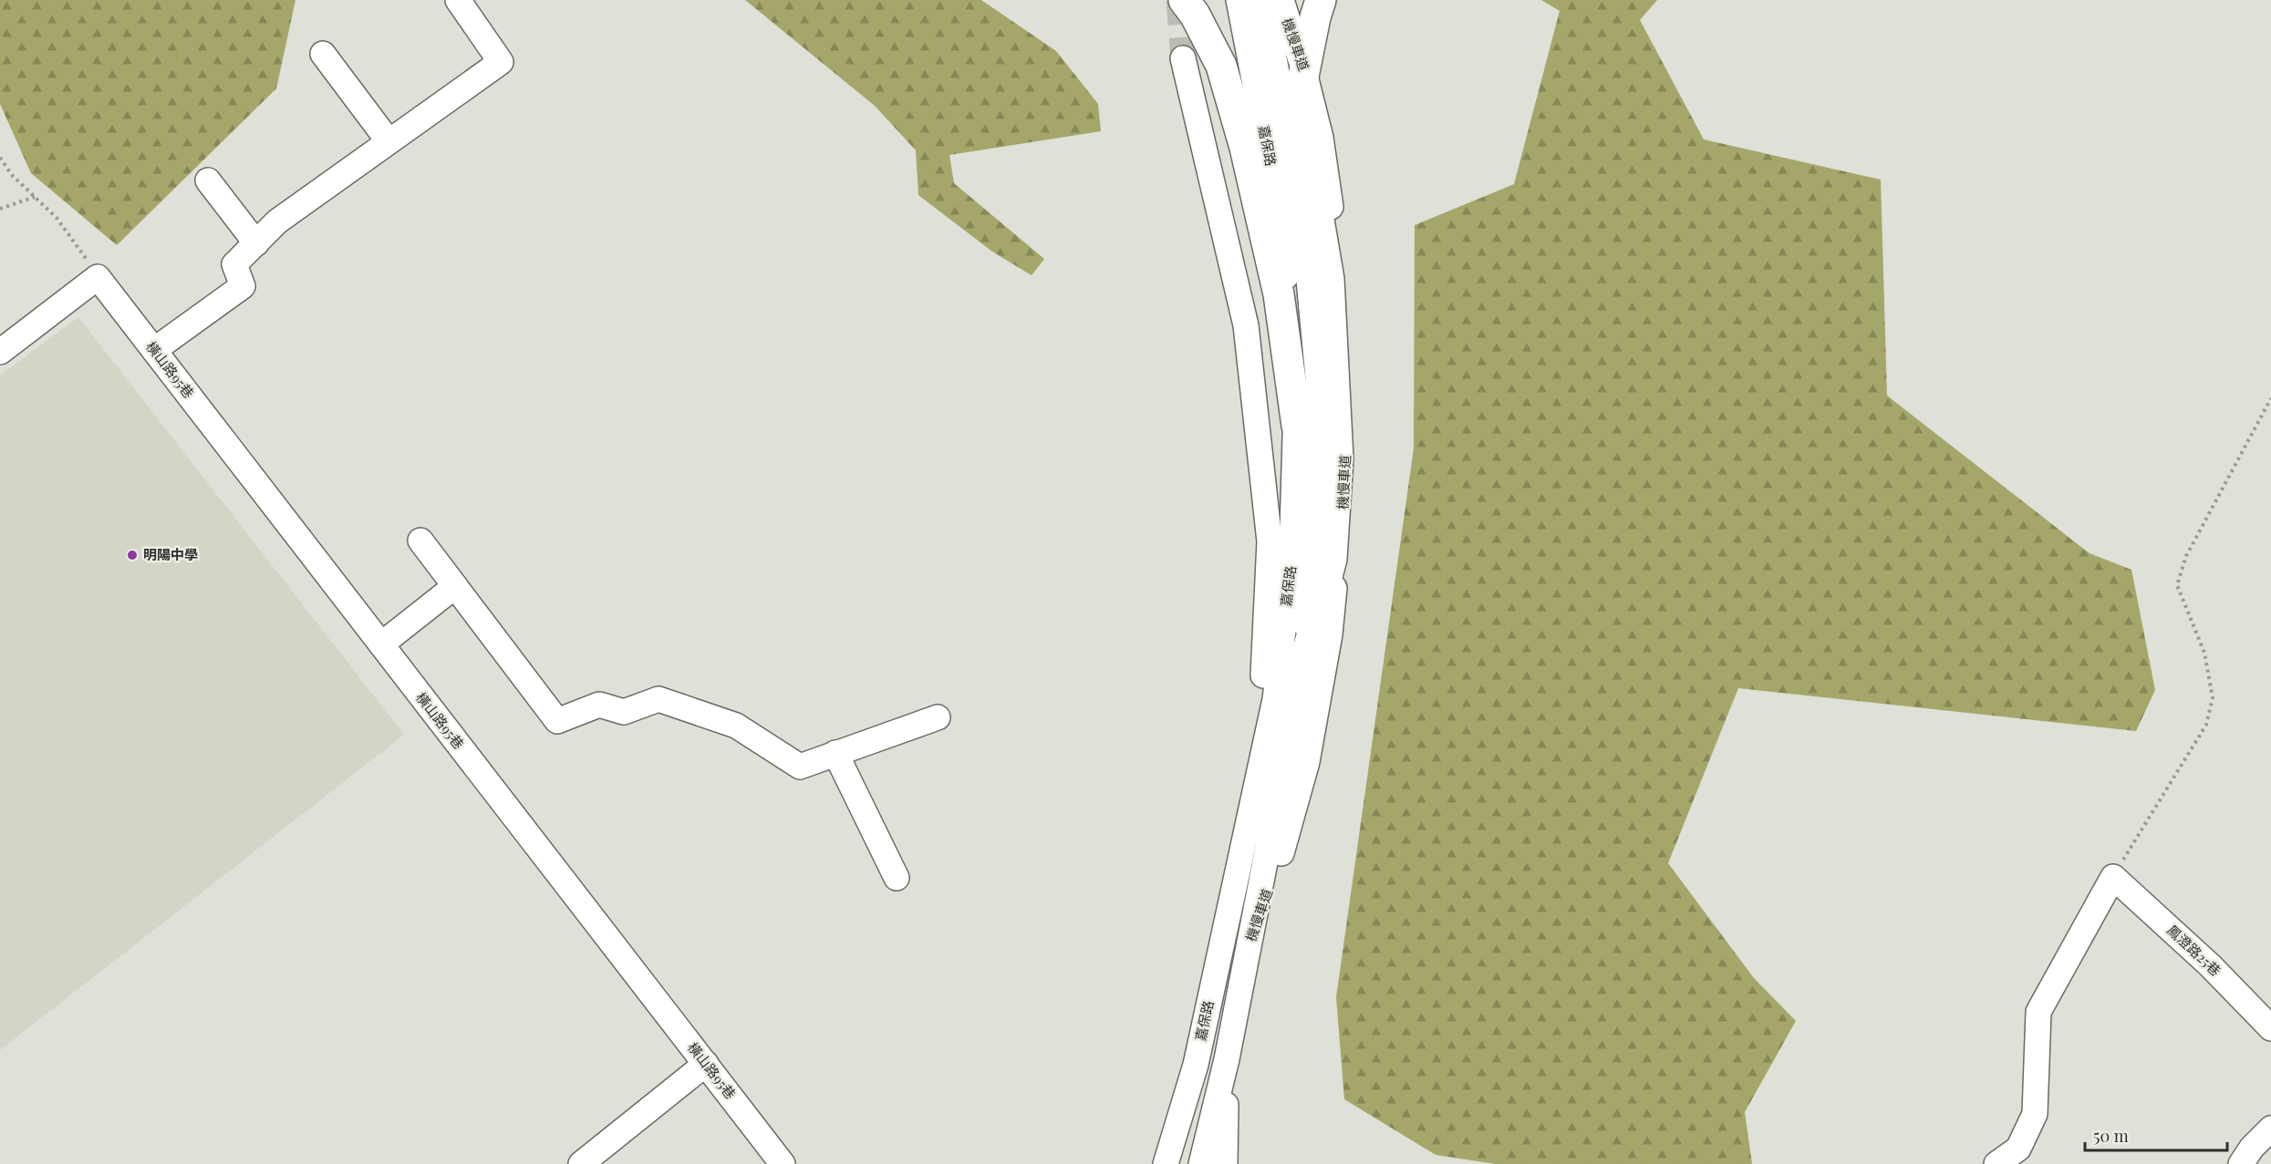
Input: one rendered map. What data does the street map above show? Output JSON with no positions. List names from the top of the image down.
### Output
{
  "streets": {
    "street": [
      "機慢車道",
      "嘉保路",
      "橫山路95巷",
      "鳳澄路25巷"
    ]
  },
  "crossings": [
    ["機慢車道", "嘉保路"]
  ],
  "places": ["明陽中學"],
  "scale_bar": "50 m"
}
